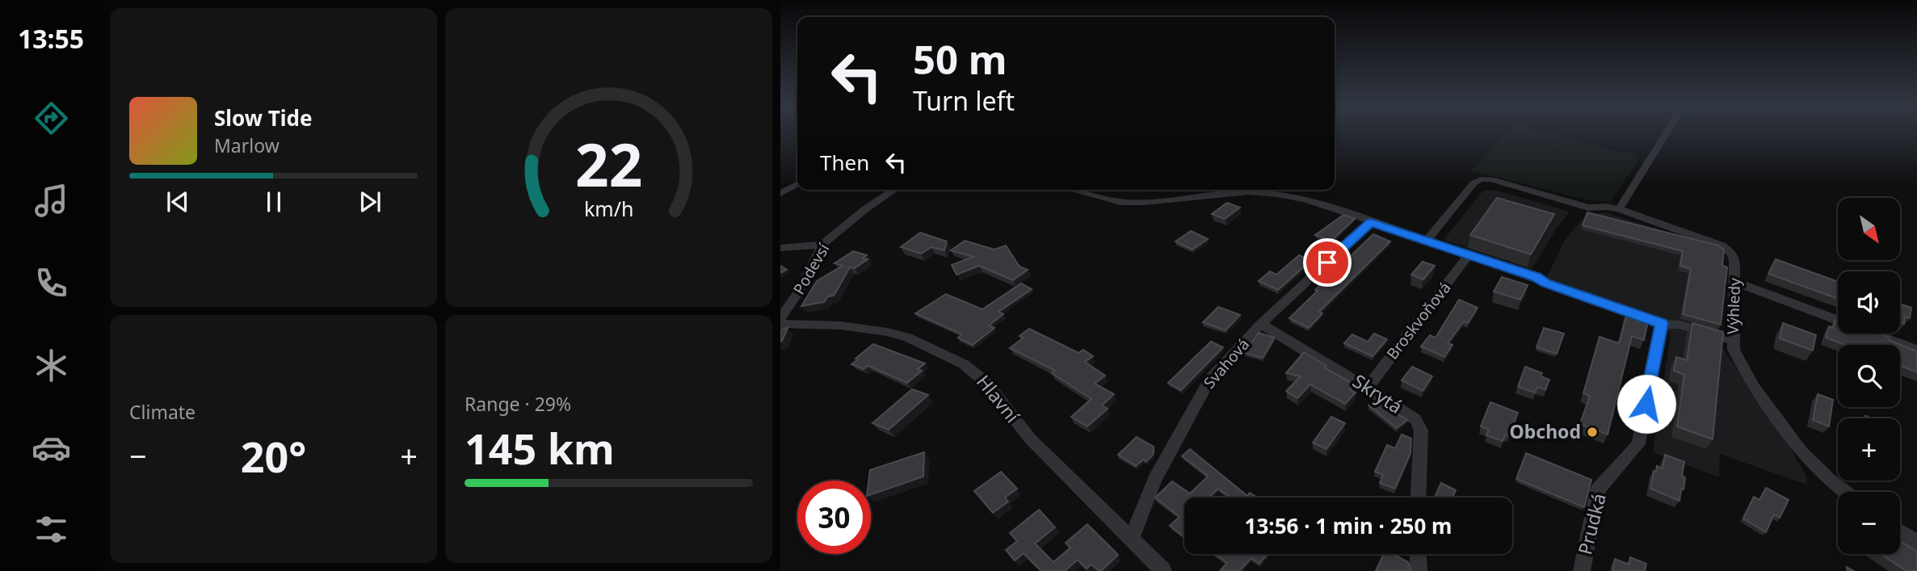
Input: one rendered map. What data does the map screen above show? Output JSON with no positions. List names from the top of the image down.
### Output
{
  "streets": {
    "street": [
      "Podevsí",
      "Výhledy",
      "Broskvoňová",
      "Svahová",
      "Skrytá",
      "Hlavní",
      "Prudká"
    ]
  },
  "crossings": [
    ["Broskvoňová", "Skrytá"],
    ["Svahová", "Skrytá"],
    ["Svahová", "Hlavní"]
  ],
  "places": ["Obchod"],
  "north": "bottom right",
  "page": {
    "tabs": "13:55",
    "turn": ["50 m", "Turn left"],
    "song": ["Slow Tide", "Marlow"],
    "then": "Then",
    "map_buttons": ["+", "−"],
    "tile": [
      "Climate",
      ["Range · 29%", "145 km"]
    ],
    "heat": ["−", "20°", "+"],
    "limit": "30",
    "trip": "13:56 · 1 min · 250 m",
    "gauge": ["22", "km/h"]
  }
}
